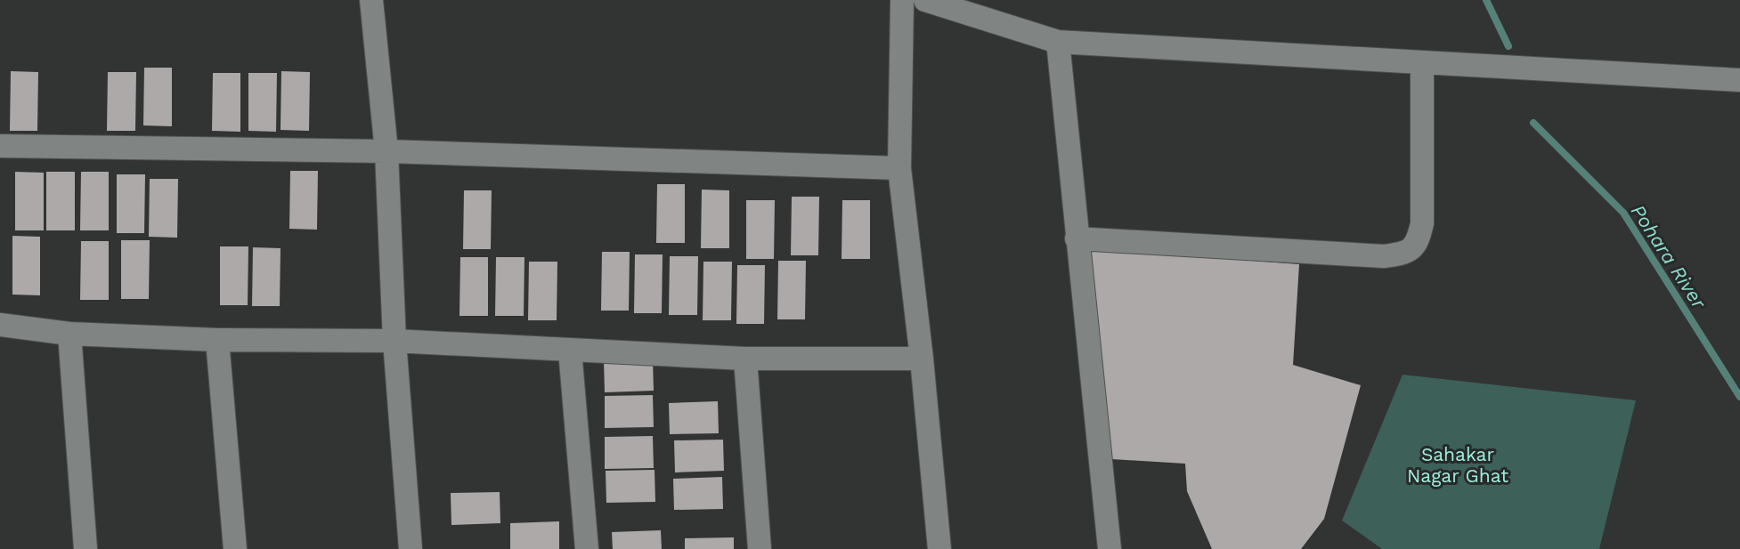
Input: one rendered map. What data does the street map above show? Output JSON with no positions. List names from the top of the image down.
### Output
{
  "water": ["Pohara River"],
  "parks": ["Sahakar Nagar Ghat"]
}
